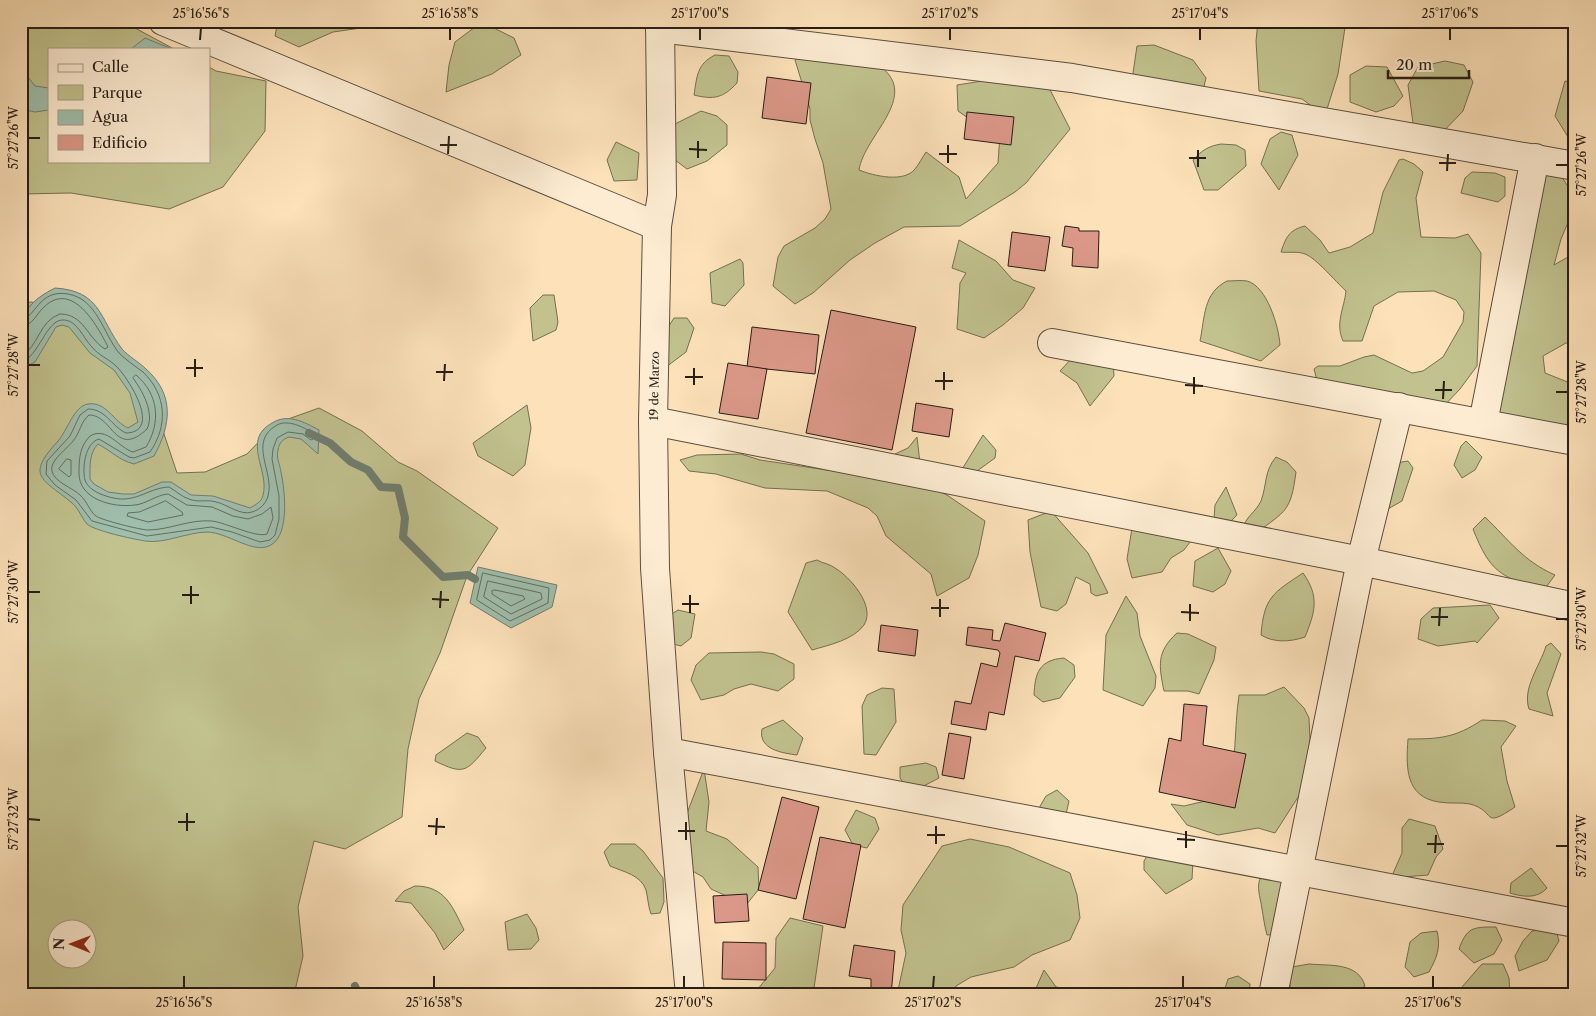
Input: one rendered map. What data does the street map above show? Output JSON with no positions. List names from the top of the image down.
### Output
{
  "streets": {
    "street": ["19 de Marzo"]
  },
  "legend": [
    "Calle",
    "Parque",
    "Agua",
    "Edificio"
  ],
  "scale_bar": "20 m",
  "north": "left",
  "coordinates": [
    "25°16'56\"S",
    "25°16'58\"S",
    "25°17'00\"S",
    "25°17'02\"S",
    "25°17'04\"S",
    "25°17'06\"S",
    "57°27'26\"W",
    "57°27'28\"W",
    "57°27'30\"W",
    "57°27'32\"W"
  ]
}
